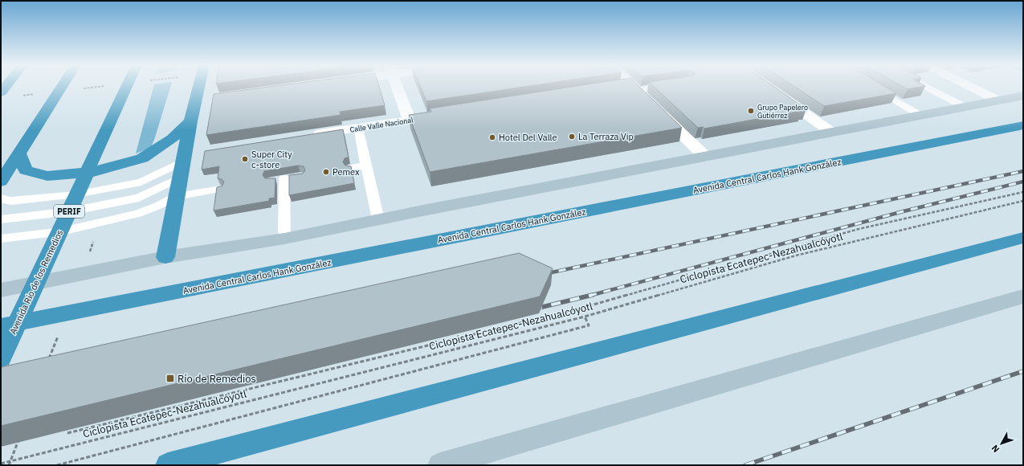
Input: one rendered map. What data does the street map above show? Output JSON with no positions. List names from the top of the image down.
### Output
{
  "streets": {
    "highway": ["Avenida Central Carlos Hank González", "PERIF", "Avenida Río de los Remedios"],
    "street": ["Calle Valle Nacional"],
    "path": ["Ciclopista Ecatepec-Nezahualcóyotl"]
  },
  "places": {
    "other": [
      "Grupo Papelero Gutiérrez",
      "La Terraza Vip",
      "Hotel Del Valle",
      "Super City c-store",
      "Pemex"
    ],
    "transit": ["Río de Remedios"]
  },
  "north": "bottom left"
}
